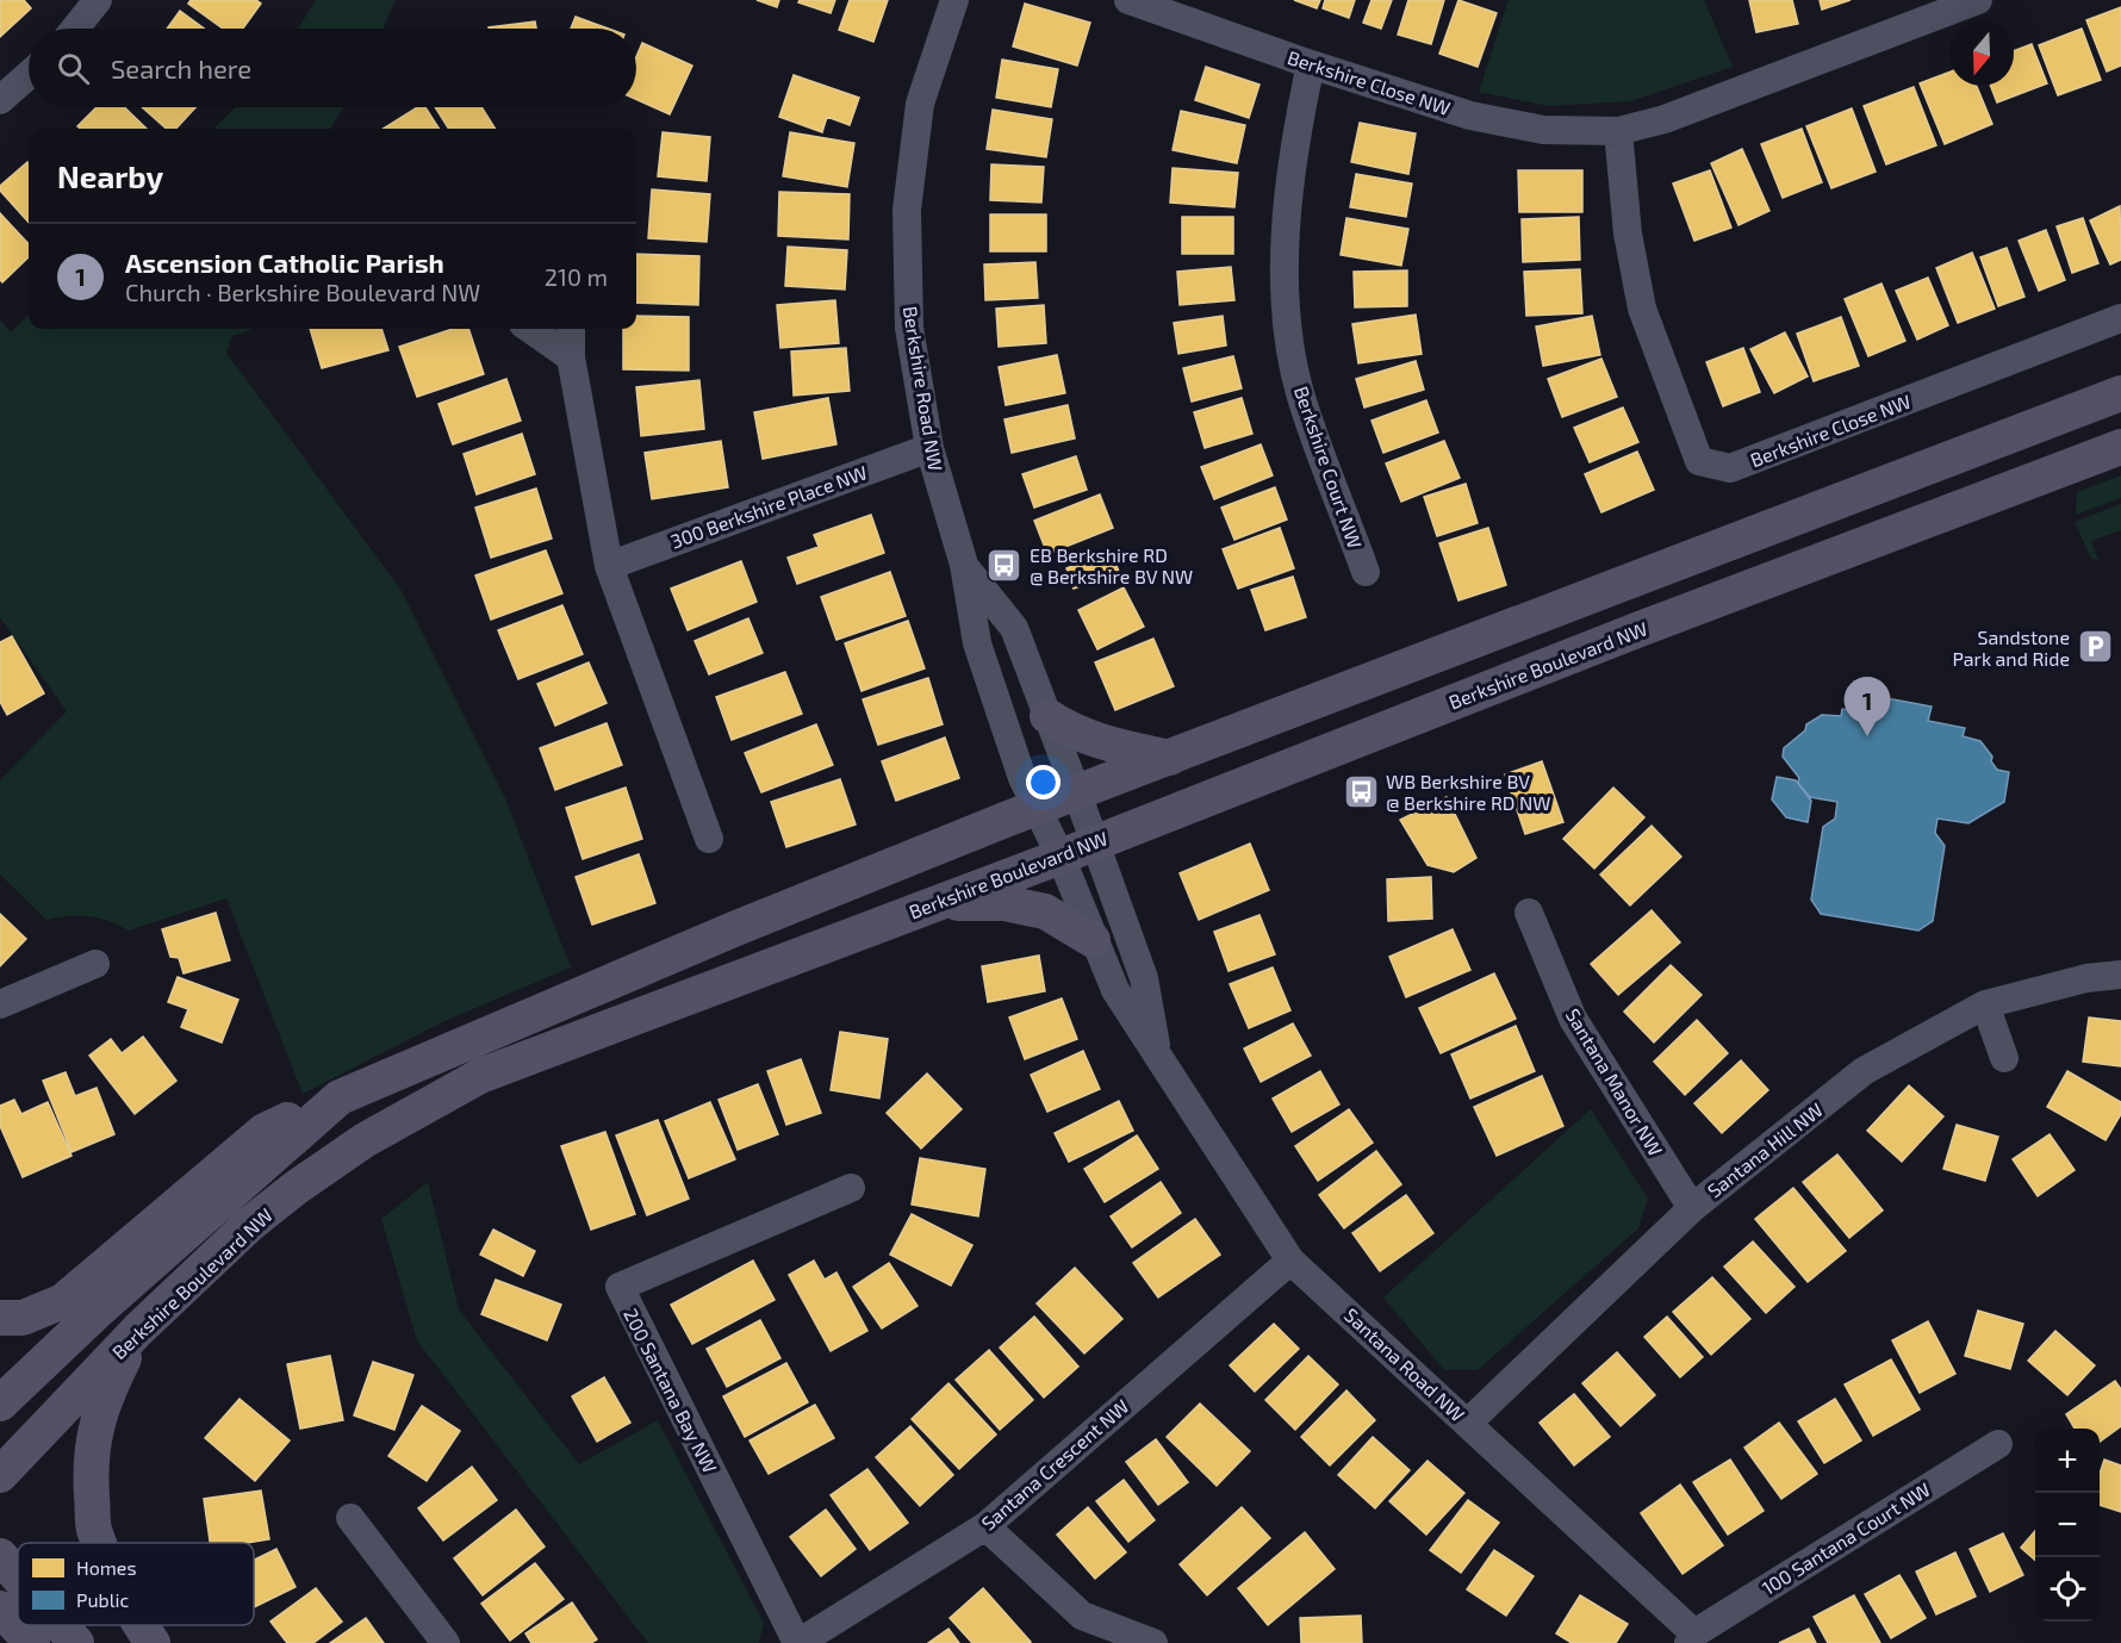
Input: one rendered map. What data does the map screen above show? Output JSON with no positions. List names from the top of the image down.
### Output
{
  "streets": {
    "main road": ["Berkshire Boulevard NW"],
    "street": [
      "Berkshire Close NW",
      "Berkshire Road NW",
      "Berkshire Court NW",
      "300 Berkshire Place NW",
      "Santana Manor NW",
      "Santana Hill NW",
      "Santana Road NW",
      "200 Santana Bay NW",
      "Santana Crescent NW",
      "100 Santana Court NW"
    ]
  },
  "crossings": [
    ["Berkshire Close NW", "Berkshire Court NW"],
    ["Berkshire Road NW", "300 Berkshire Place NW"],
    ["Berkshire Road NW", "Berkshire Boulevard NW"],
    ["Berkshire Road NW", "Santana Road NW"],
    ["Berkshire Boulevard NW", "Santana Road NW"],
    ["Santana Manor NW", "Santana Hill NW"],
    ["Santana Hill NW", "Santana Road NW"],
    ["Santana Road NW", "Santana Crescent NW"],
    ["Santana Road NW", "100 Santana Court NW"],
    ["200 Santana Bay NW", "Santana Crescent NW"]
  ],
  "places": {
    "bus stop": ["EB Berkshire RD @ Berkshire BV NW", "WB Berkshire BV @ Berkshire RD NW"],
    "parking": ["Sandstone Park and Ride"]
  },
  "legend": ["Homes", "Public"],
  "north": "bottom",
  "page": {
    "search": "Search here",
    "heading": "Nearby",
    "list": [
      {
        "mark": "1",
        "name": "Ascension Catholic Parish",
        "note": "Church · Berkshire Boulevard NW",
        "value": "210 m"
      }
    ],
    "pins": "1",
    "map_buttons": ["+", "−"]
  }
}
